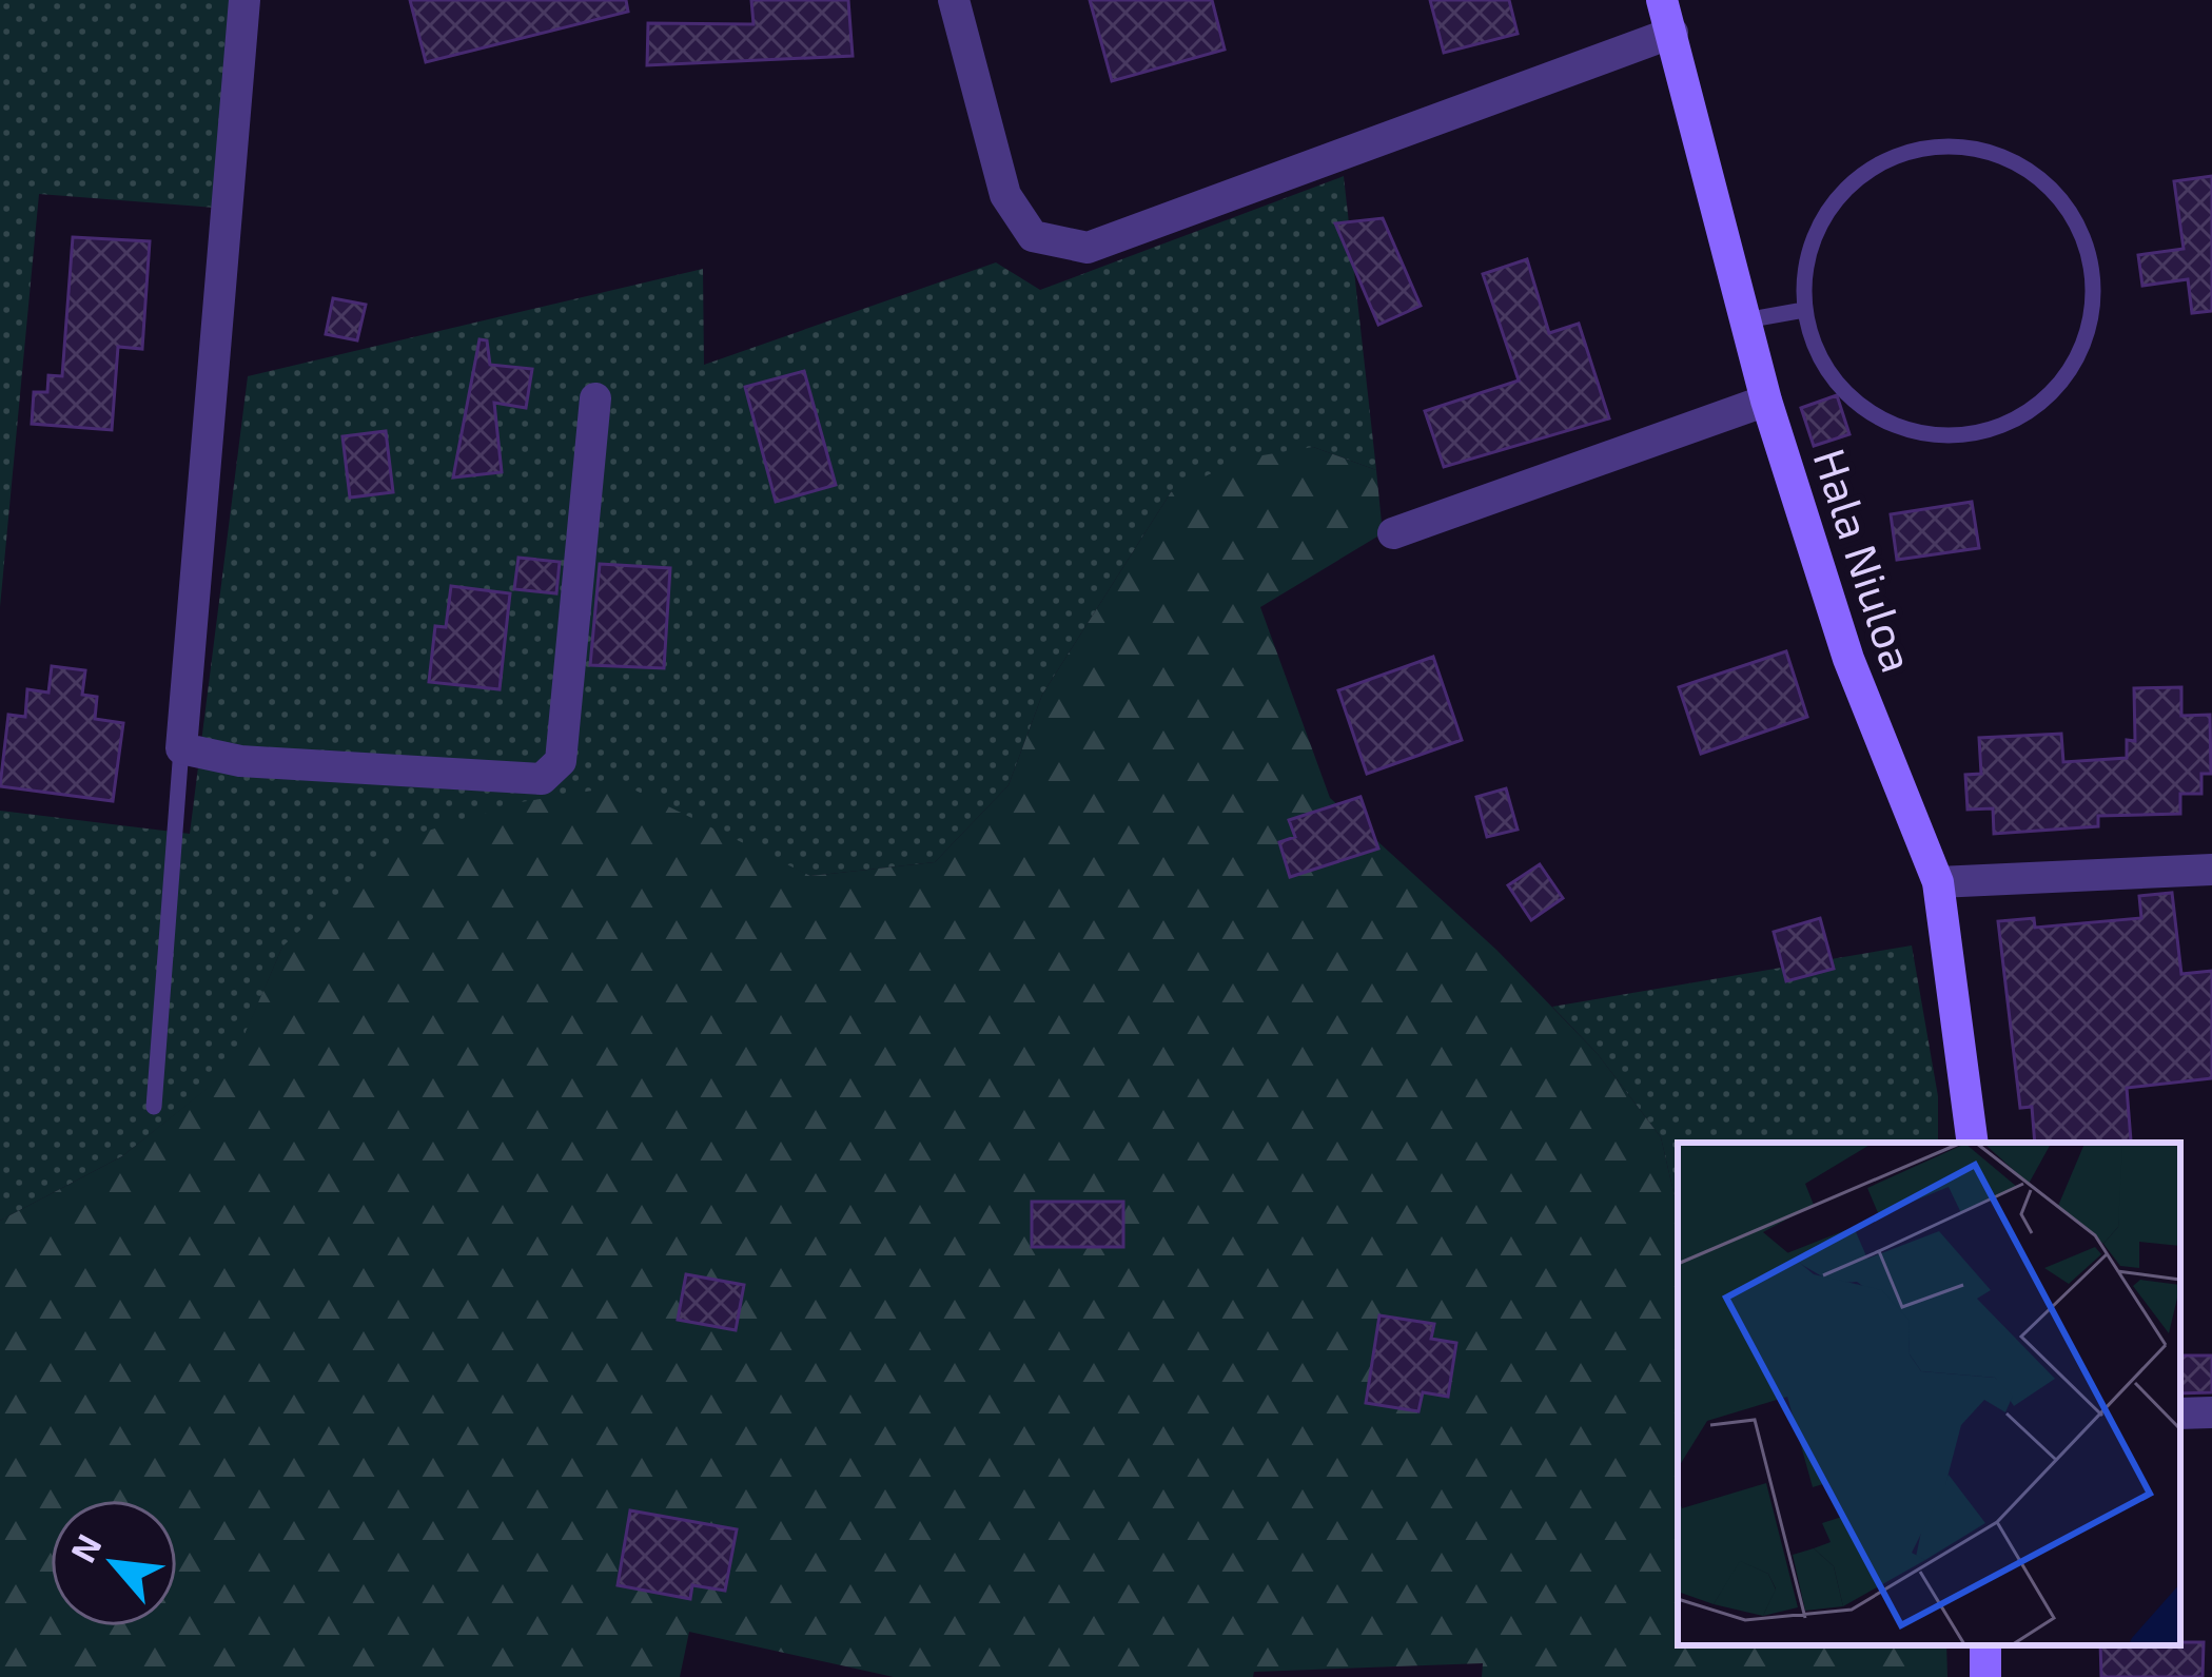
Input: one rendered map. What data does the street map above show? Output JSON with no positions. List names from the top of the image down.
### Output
{
  "streets": {
    "street": ["Hala Niuloa"]
  },
  "north": "top left"
}
